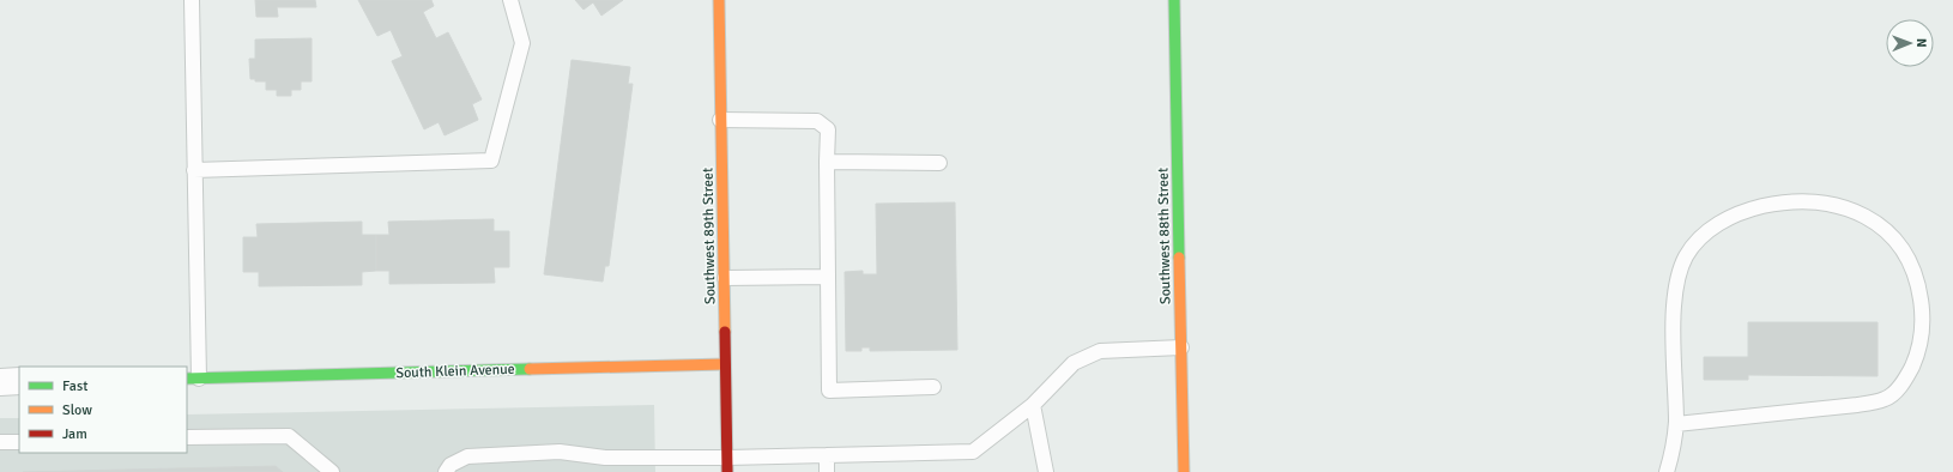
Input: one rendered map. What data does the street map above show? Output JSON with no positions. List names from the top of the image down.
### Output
{
  "streets": {
    "street": ["Southwest 89th Street", "Southwest 88th Street", "South Klein Avenue"]
  },
  "crossings": [
    ["Southwest 89th Street", "South Klein Avenue"]
  ],
  "legend": ["Fast", "Slow", "Jam"],
  "north": "right"
}
